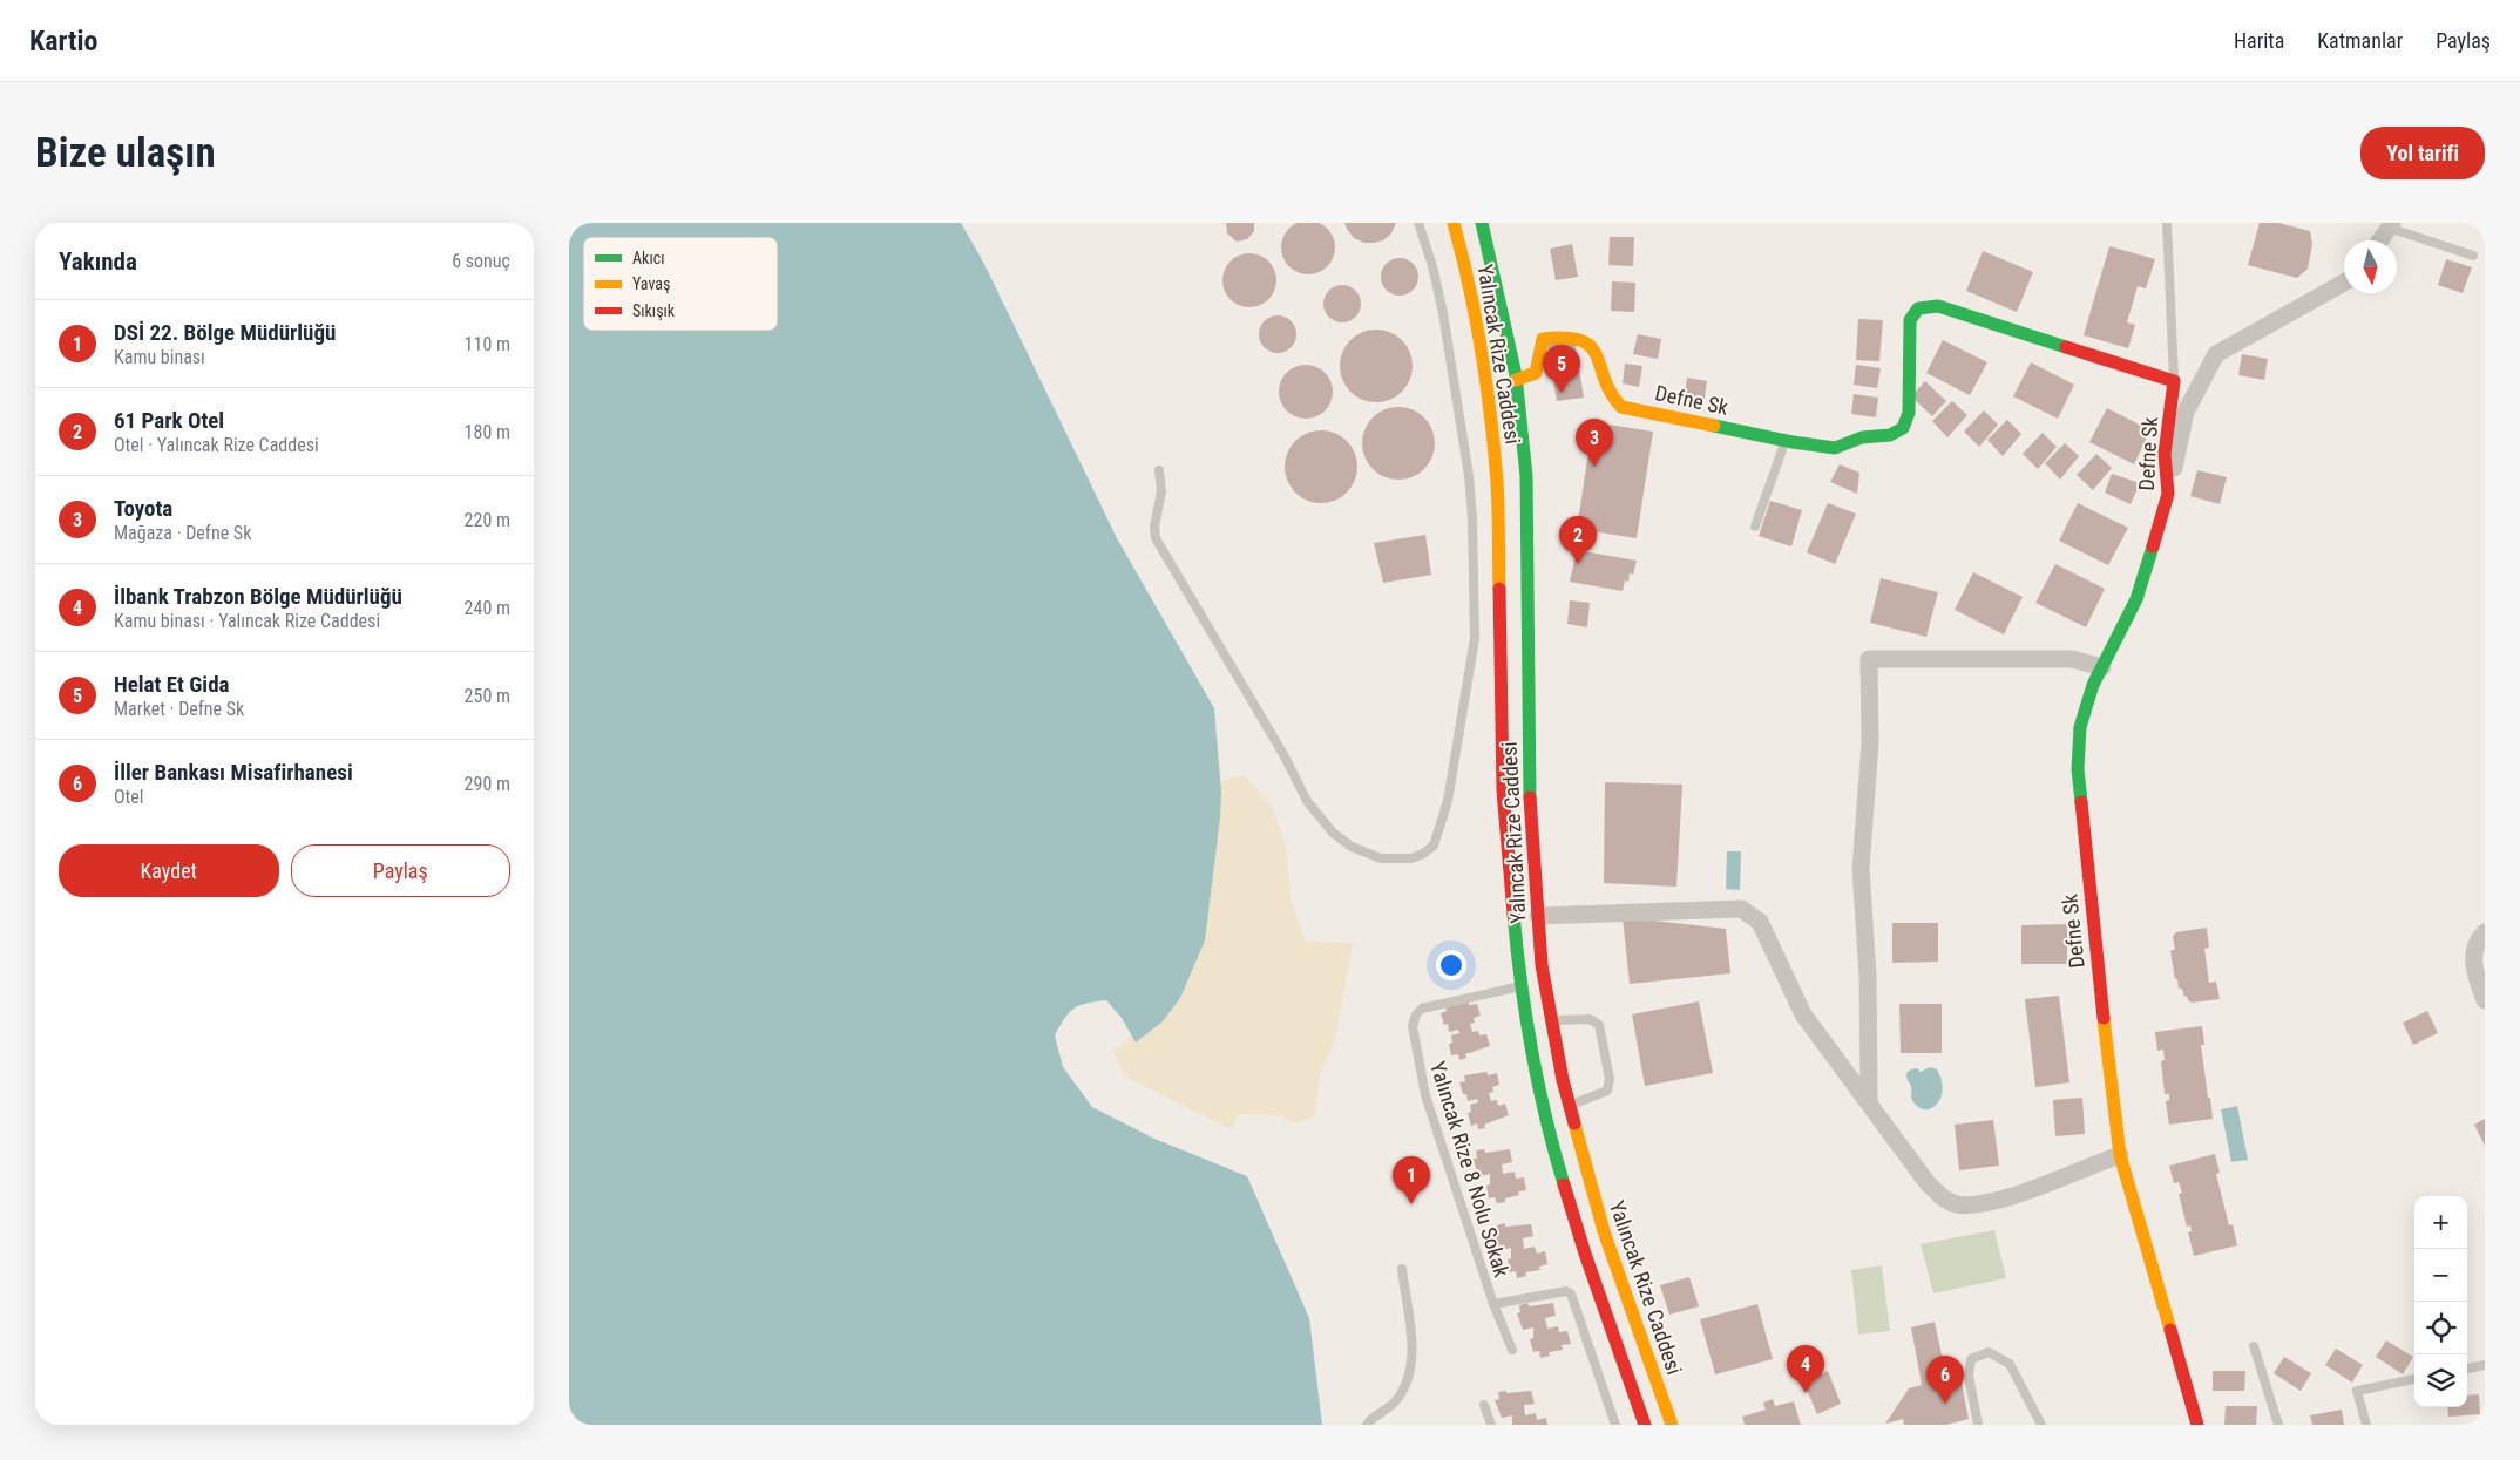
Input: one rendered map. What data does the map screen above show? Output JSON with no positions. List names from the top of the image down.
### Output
{
  "streets": {
    "main road": ["Yalıncak Rize Caddesi", "Defne Sk"],
    "lane": ["Yalıncak Rize 8 Nolu Sokak"]
  },
  "crossings": [
    ["Yalıncak Rize Caddesi", "Defne Sk"],
    ["Yalıncak Rize Caddesi", "Yalıncak Rize 8 Nolu Sokak"]
  ],
  "legend": ["Akıcı", "Yavaş", "Sıkışık"],
  "north": "bottom",
  "page": {
    "header": "Kartio",
    "nav": ["Harita", "Katmanlar", "Paylaş"],
    "buttons": [
      "Yol tarifi",
      ["Kaydet", "Paylaş"]
    ],
    "title": "Bize ulaşın",
    "heading": ["Yakında", "6 sonuç"],
    "list": [
      {
        "mark": "1",
        "name": "DSİ 22. Bölge Müdürlüğü",
        "note": "Kamu binası",
        "value": "110 m"
      },
      {
        "mark": "2",
        "name": "61 Park Otel",
        "note": "Otel · Yalıncak Rize Caddesi",
        "value": "180 m"
      },
      {
        "mark": "3",
        "name": "Toyota",
        "note": "Mağaza · Defne Sk",
        "value": "220 m"
      },
      {
        "mark": "4",
        "name": "İlbank Trabzon Bölge Müdürlüğü",
        "note": "Kamu binası · Yalıncak Rize Caddesi",
        "value": "240 m"
      },
      {
        "mark": "5",
        "name": "Helat Et Gida",
        "note": "Market · Defne Sk",
        "value": "250 m"
      },
      {
        "mark": "6",
        "name": "İller Bankası Misafirhanesi",
        "note": "Otel",
        "value": "290 m"
      }
    ],
    "pins": [
      "5",
      "3",
      "2",
      "1",
      "4",
      "6"
    ],
    "map_buttons": ["+", "−"]
  }
}
